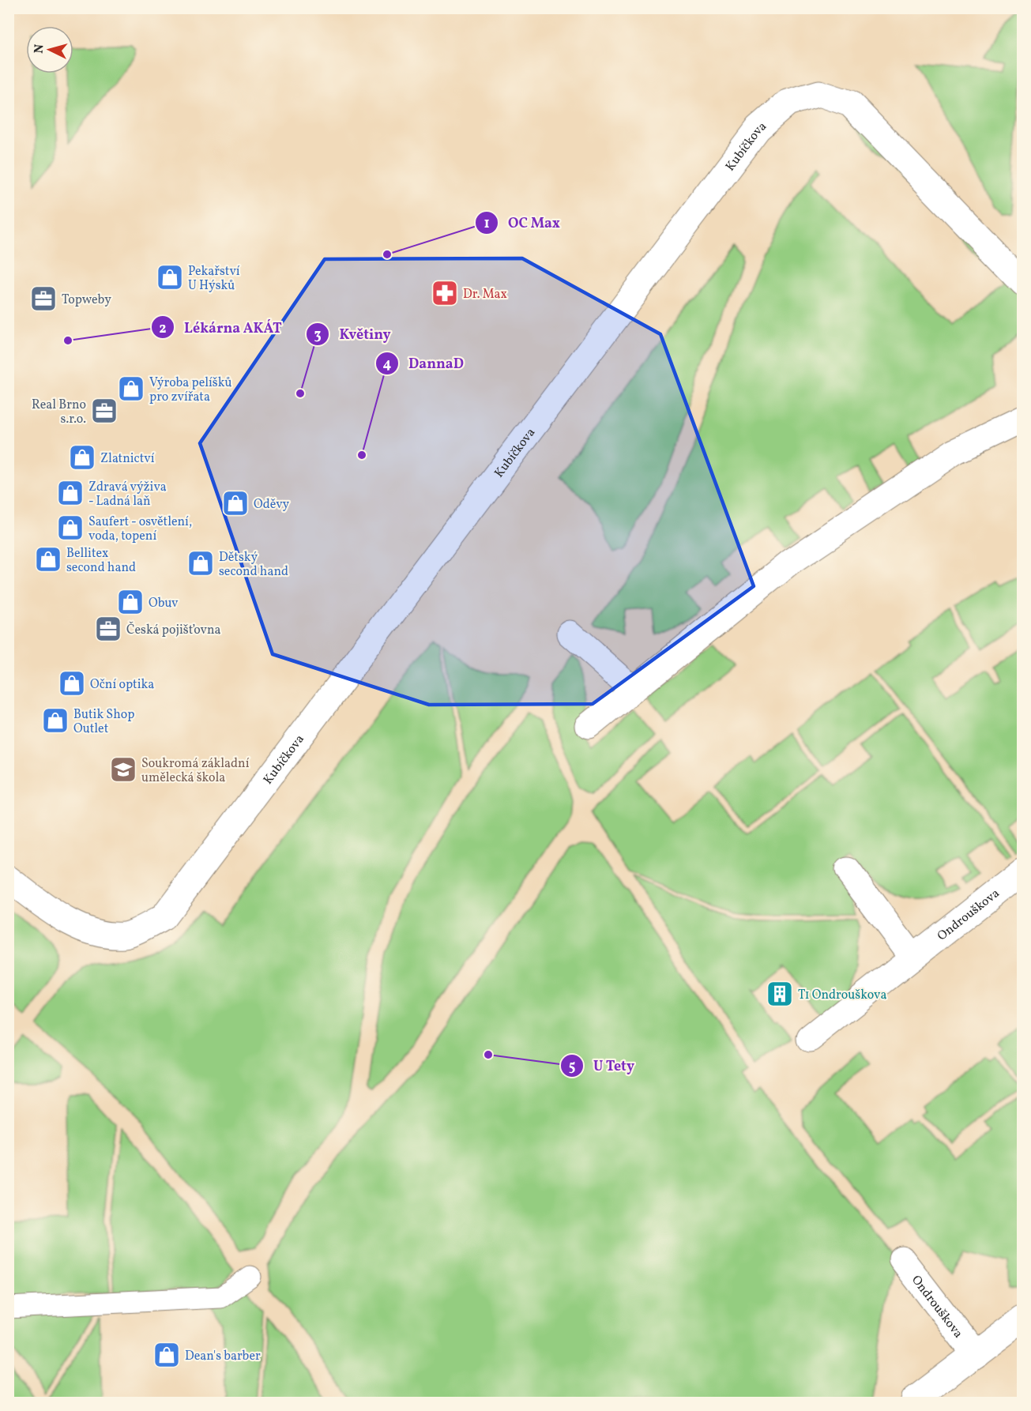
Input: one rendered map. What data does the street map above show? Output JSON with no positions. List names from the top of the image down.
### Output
{
  "streets": {
    "street": ["Kubíčkova", "Ondrouškova"]
  },
  "places": {
    "other": [
      "OC Max",
      "Lékárna AKÁT",
      "Květiny",
      "DannaD",
      "U Tety"
    ],
    "shop": [
      "Pekařství U Hýsků",
      "Výroba pelíšků pro zvířata",
      "Zlatnictví",
      "Zdravá výživa - Ladná laň",
      "Oděvy",
      "Saufert - osvětlení, voda, topení",
      "Bellitex second hand",
      "Dětský second hand",
      "Obuv",
      "Oční optika",
      "Butik Shop Outlet",
      "Dean's barber"
    ],
    "pharmacy": ["Dr. Max"],
    "office": ["Topweby", "Real Brno s.r.o.", "Česká pojišťovna"],
    "school or university": ["Soukromá základní umělecká škola"],
    "building": ["T1 Ondrouškova"]
  },
  "north": "left"
}
